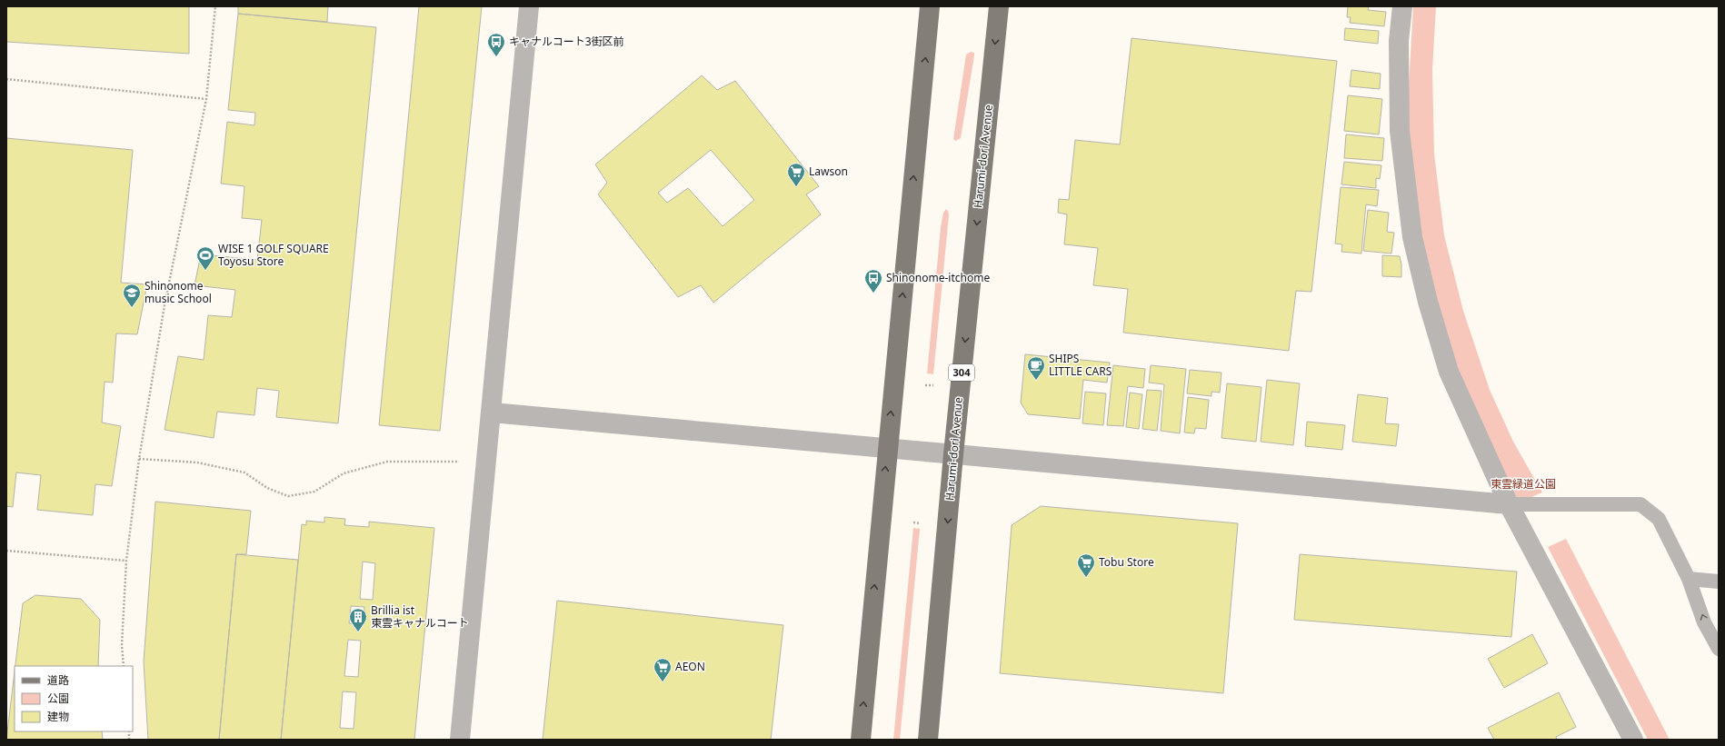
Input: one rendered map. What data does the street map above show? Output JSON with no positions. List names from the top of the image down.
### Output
{
  "streets": {
    "main road": ["Harumi-dori Avenue", "304"]
  },
  "parks": ["東雲緑道公園"],
  "places": {
    "bus stop": ["キャナルコート3街区前", "Shinonome-itchome"],
    "supermarket": ["Lawson", "Tobu Store", "AEON"],
    "sports": ["WISE 1 GOLF SQUARE Toyosu Store"],
    "school or university": ["Shinonome music School"],
    "cafe": ["SHIPS LITTLE CARS"],
    "building": ["Brillia ist 東雲キャナルコート"]
  },
  "legend": ["道路", "公園", "建物"]
}
